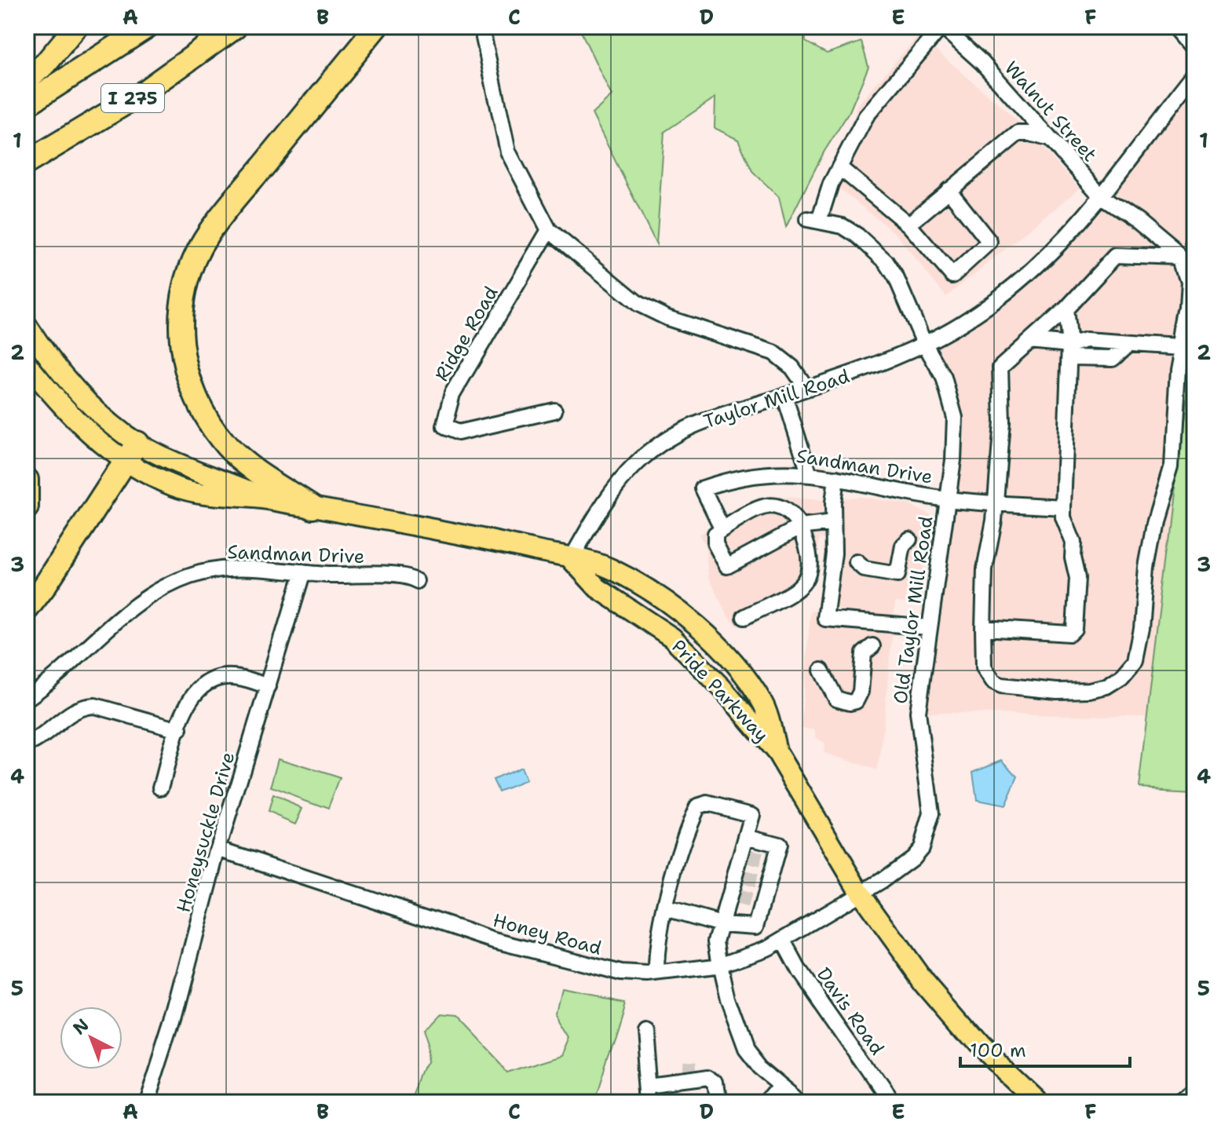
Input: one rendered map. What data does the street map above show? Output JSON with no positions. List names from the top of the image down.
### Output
{
  "streets": {
    "highway": ["I 275"],
    "main road": ["Pride Parkway"],
    "street": [
      "Walnut Street",
      "Ridge Road",
      "Taylor Mill Road",
      "Sandman Drive",
      "Old Taylor Mill Road",
      "Honeysuckle Drive",
      "Honey Road",
      "Davis Road"
    ]
  },
  "crossings": [
    ["Walnut Street", "Taylor Mill Road"],
    ["Taylor Mill Road", "Old Taylor Mill Road"],
    ["Taylor Mill Road", "Pride Parkway"],
    ["Sandman Drive", "Old Taylor Mill Road"],
    ["Sandman Drive", "Honeysuckle Drive"],
    ["Old Taylor Mill Road", "Pride Parkway"],
    ["Old Taylor Mill Road", "Honey Road"],
    ["Pride Parkway", "Honey Road"],
    ["Honeysuckle Drive", "Honey Road"],
    ["Honey Road", "Davis Road"]
  ],
  "scale_bar": "100 m",
  "north": "top left",
  "grid": {
    "columns": [
      "A",
      "B",
      "C",
      "D",
      "E",
      "F"
    ],
    "rows": [
      "1",
      "2",
      "3",
      "4",
      "5"
    ]
  }
}
